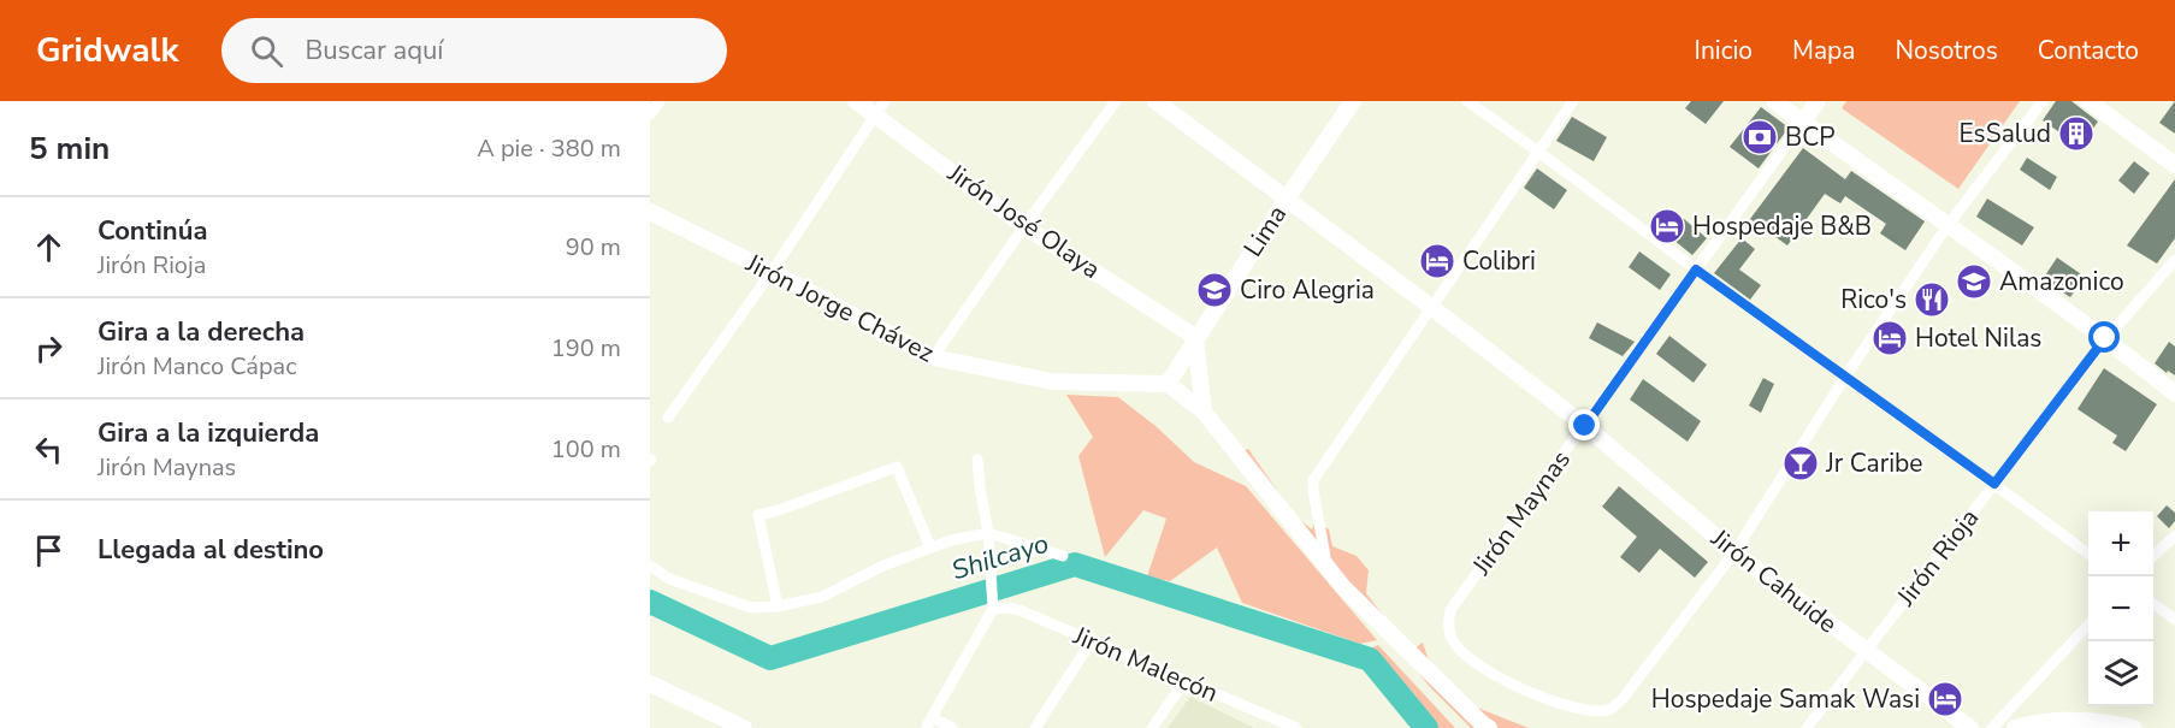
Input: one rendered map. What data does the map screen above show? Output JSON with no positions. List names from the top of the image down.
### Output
{
  "streets": {
    "street": [
      "Jirón José Olaya",
      "Lima",
      "Jirón Jorge Chávez",
      "Jirón Maynas",
      "Jirón Rioja",
      "Jirón Cahuide",
      "Jirón Malecón"
    ]
  },
  "crossings": [
    ["Jirón José Olaya", "Lima"],
    ["Lima", "Jirón Jorge Chávez"],
    ["Lima", "Jirón Cahuide"],
    ["Jirón Maynas", "Jirón Cahuide"],
    ["Jirón Rioja", "Jirón Cahuide"]
  ],
  "water": ["Shilcayo"],
  "places": {
    "building": ["EsSalud"],
    "bank": ["BCP"],
    "hotel": [
      "Hospedaje B&B",
      "Colibri",
      "Hotel Nilas",
      "Hospedaje Samak Wasi"
    ],
    "school or university": ["Amazonico", "Ciro Alegria"],
    "restaurant": ["Rico's"],
    "bar": ["Jr Caribe"]
  },
  "page": {
    "header": "Gridwalk",
    "search": "Buscar aquí",
    "nav": [
      "Inicio",
      "Mapa",
      "Nosotros",
      "Contacto"
    ],
    "heading": ["5 min", "A pie · 380 m"],
    "list": [
      ["Continúa", "Jirón Rioja", "90 m"],
      ["Gira a la derecha", "Jirón Manco Cápac", "190 m"],
      ["Gira a la izquierda", "Jirón Maynas", "100 m"],
      "Llegada al destino"
    ],
    "map_buttons": ["+", "−"]
  }
}
